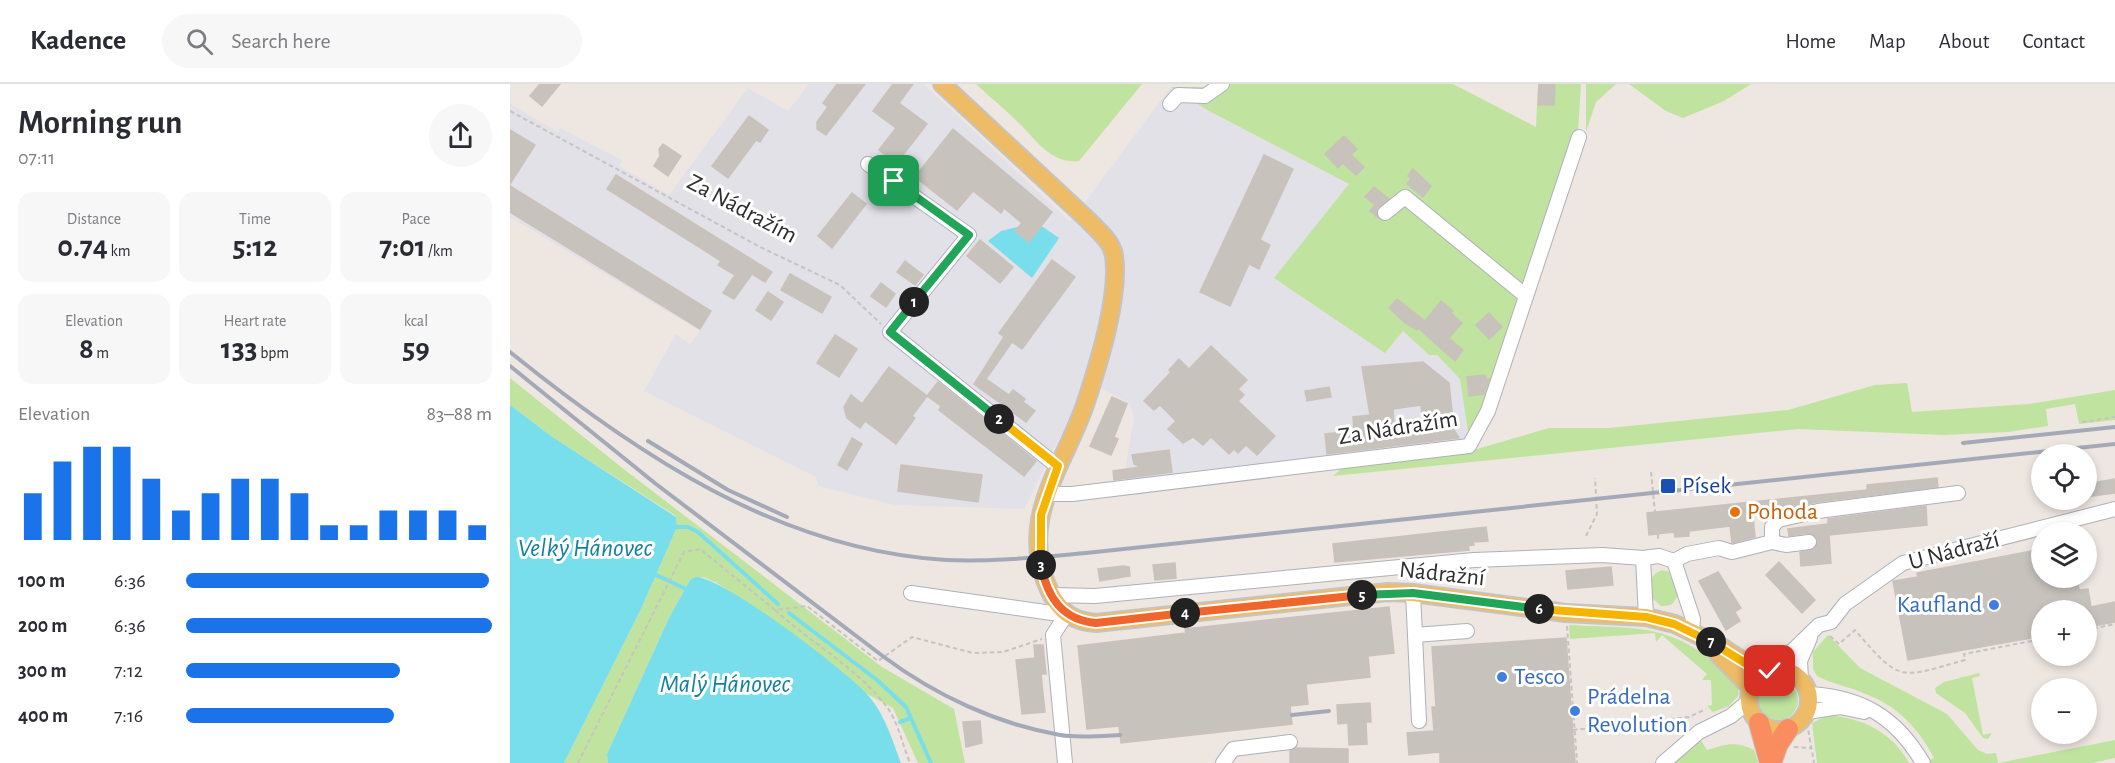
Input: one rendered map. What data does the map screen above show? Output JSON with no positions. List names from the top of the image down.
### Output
{
  "streets": {
    "main road": ["Nádražní"],
    "street": ["Za Nádražím", "U Nádraží"]
  },
  "crossings": [
    ["U Nádraží", "Nádražní"]
  ],
  "water": ["Velký Hánovec", "Malý Hánovec"],
  "places": {
    "transit": ["Písek"],
    "other": [
      "Pohoda",
      "Kaufland",
      "Tesco",
      "Prádelna Revolution"
    ]
  },
  "page": {
    "header": "Kadence",
    "search": "Search here",
    "nav": [
      "Home",
      "Map",
      "About",
      "Contact"
    ],
    "heading": ["Morning run", "07:11"],
    "stats": [
      ["Distance", "0.74 km"],
      ["Time", "5:12"],
      ["Pace", "7:01 /km"],
      ["Elevation", "8 m"],
      ["Heart rate", "133 bpm"],
      ["kcal", "59"]
    ],
    "pins": [
      "1",
      "2",
      "3",
      "5",
      "6",
      "4",
      "7"
    ],
    "chart": ["Elevation", "83–88 m"],
    "map_buttons": ["+", "−"],
    "list": [
      {
        "name": "100 m",
        "note": "6:36"
      },
      {
        "name": "200 m",
        "note": "6:36"
      },
      {
        "name": "300 m",
        "note": "7:12"
      },
      {
        "name": "400 m",
        "note": "7:16"
      }
    ]
  }
}
